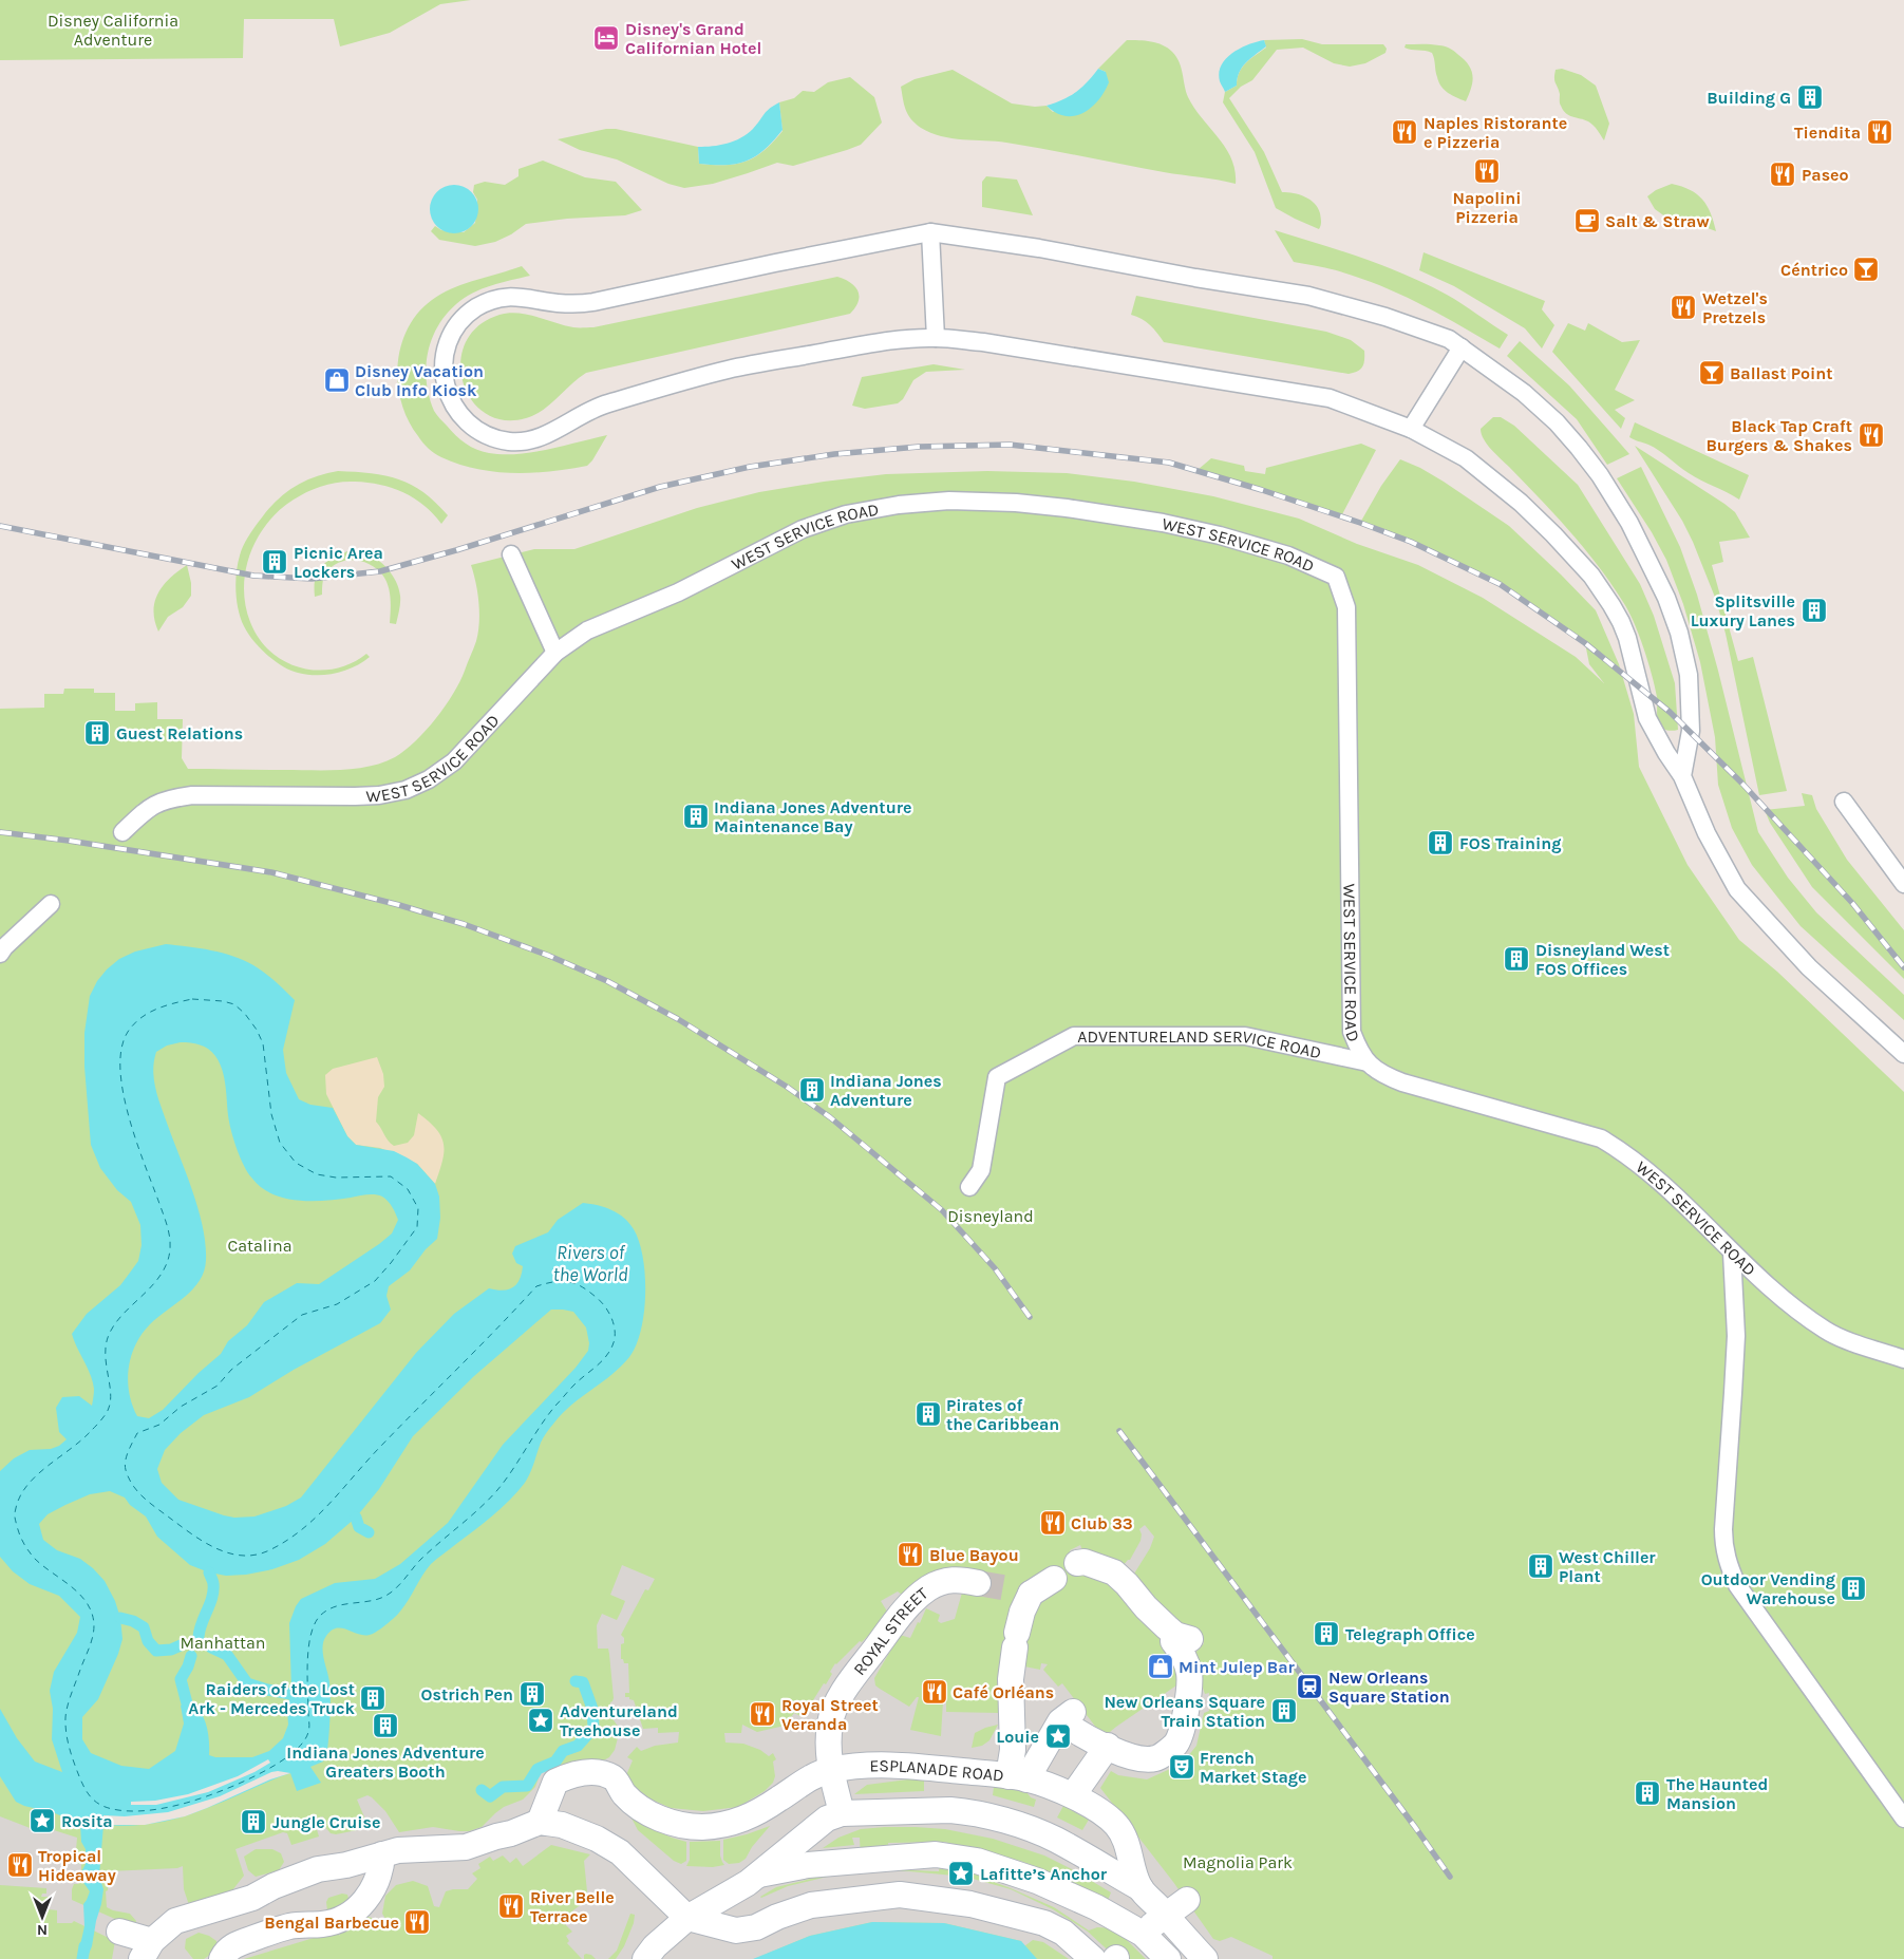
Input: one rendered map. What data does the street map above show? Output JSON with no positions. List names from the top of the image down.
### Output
{
  "streets": {
    "street": ["ROYAL STREET", "ESPLANADE ROAD"],
    "lane": ["WEST SERVICE ROAD", "ADVENTURELAND SERVICE ROAD"]
  },
  "crossings": [
    ["WEST SERVICE ROAD", "ADVENTURELAND SERVICE ROAD"],
    ["ROYAL STREET", "ESPLANADE ROAD"]
  ],
  "water": ["Rivers of the World"],
  "parks": [
    "Disney California Adventure",
    "Disneyland",
    "Catalina",
    "Manhattan",
    "Magnolia Park"
  ],
  "places": {
    "hotel": ["Disney's Grand Californian Hotel"],
    "building": [
      "Building G",
      "Picnic Area Lockers",
      "Splitsville Luxury Lanes",
      "Guest Relations",
      "Indiana Jones Adventure Maintenance Bay",
      "FOS Training",
      "Disneyland West FOS Offices",
      "Indiana Jones Adventure",
      "Pirates of the Caribbean",
      "West Chiller Plant",
      "Outdoor Vending Warehouse",
      "Telegraph Office",
      "Ostrich Pen",
      "Raiders of the Lost Ark - Mercedes Truck",
      "New Orleans Square Train Station",
      "Indiana Jones Adventure Greaters Booth",
      "The Haunted Mansion",
      "Jungle Cruise"
    ],
    "restaurant": [
      "Naples Ristorante e Pizzeria",
      "Tiendita",
      "Napolini Pizzeria",
      "Paseo",
      "Wetzel's Pretzels",
      "Black Tap Craft Burgers & Shakes",
      "Club 33",
      "Blue Bayou",
      "Café Orléans",
      "Royal Street Veranda",
      "Tropical Hideaway",
      "River Belle Terrace",
      "Bengal Barbecue"
    ],
    "cafe": ["Salt & Straw"],
    "bar": ["Céntrico", "Ballast Point"],
    "shop": ["Disney Vacation Club Info Kiosk", "Mint Julep Bar"],
    "station": ["New Orleans Square Station"],
    "place": [
      "Adventureland Treehouse",
      "Louie",
      "Rosita",
      "Lafitte’s Anchor"
    ],
    "theatre": ["French Market Stage"]
  },
  "north": "bottom"
}
